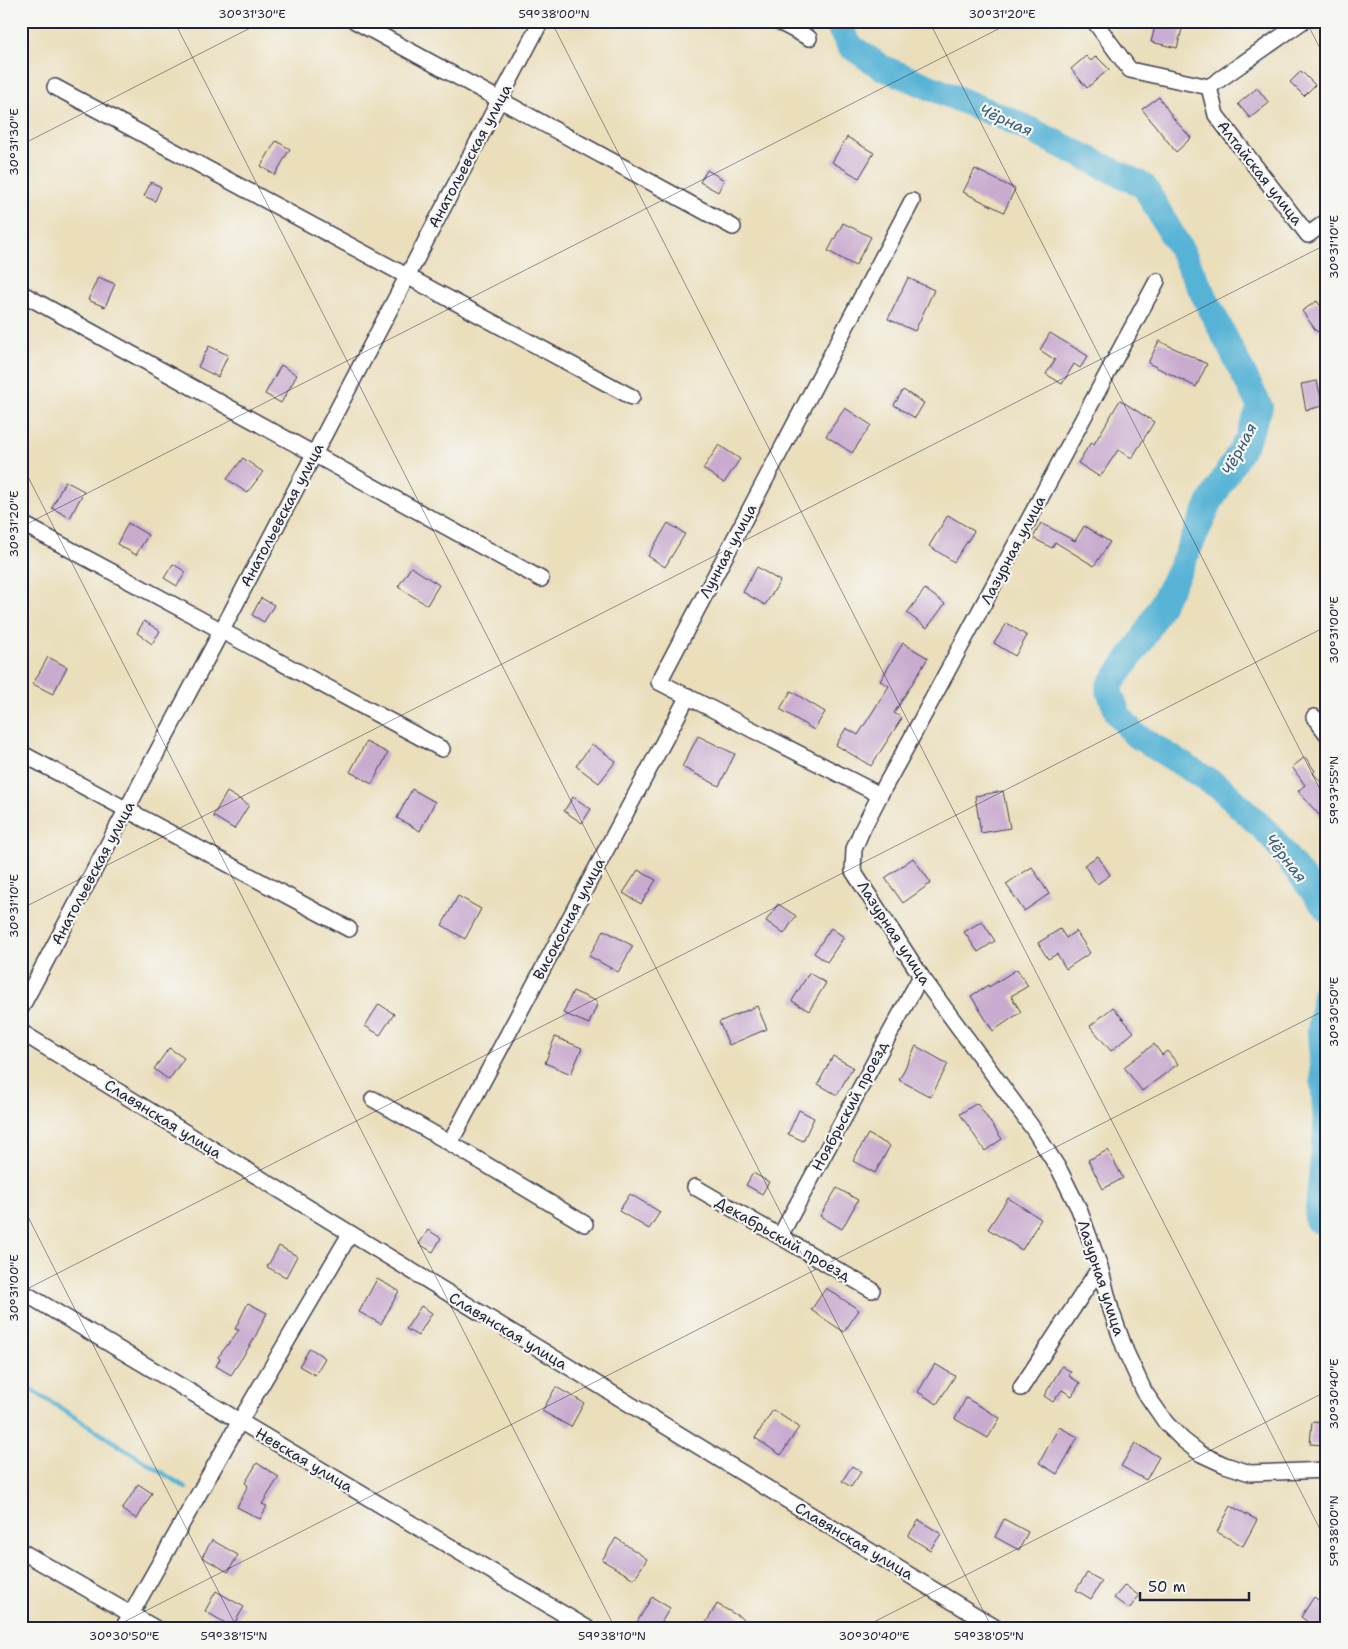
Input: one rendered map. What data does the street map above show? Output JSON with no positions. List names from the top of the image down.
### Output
{
  "streets": {
    "street": [
      "Анатольевская улица",
      "Алтайская улица",
      "Лазурная улица",
      "Лунная улица",
      "Високосная улица",
      "Ноябрьский проезд",
      "Славянская улица",
      "Декабрьский проезд",
      "Невская улица"
    ]
  },
  "crossings": [
    ["Лазурная улица", "Лунная улица"],
    ["Лазурная улица", "Ноябрьский проезд"],
    ["Лунная улица", "Високосная улица"],
    ["Ноябрьский проезд", "Декабрьский проезд"]
  ],
  "water": ["Чёрная"],
  "scale_bar": "50 m",
  "coordinates": [
    "30°31'30\"E",
    "59°38'00\"N",
    "30°31'20\"E",
    "30°31'10\"E",
    "30°31'00\"E",
    "59°37'55\"N",
    "30°30'50\"E",
    "30°30'40\"E",
    "59°38'15\"N",
    "59°38'10\"N",
    "59°38'05\"N"
  ]
}
